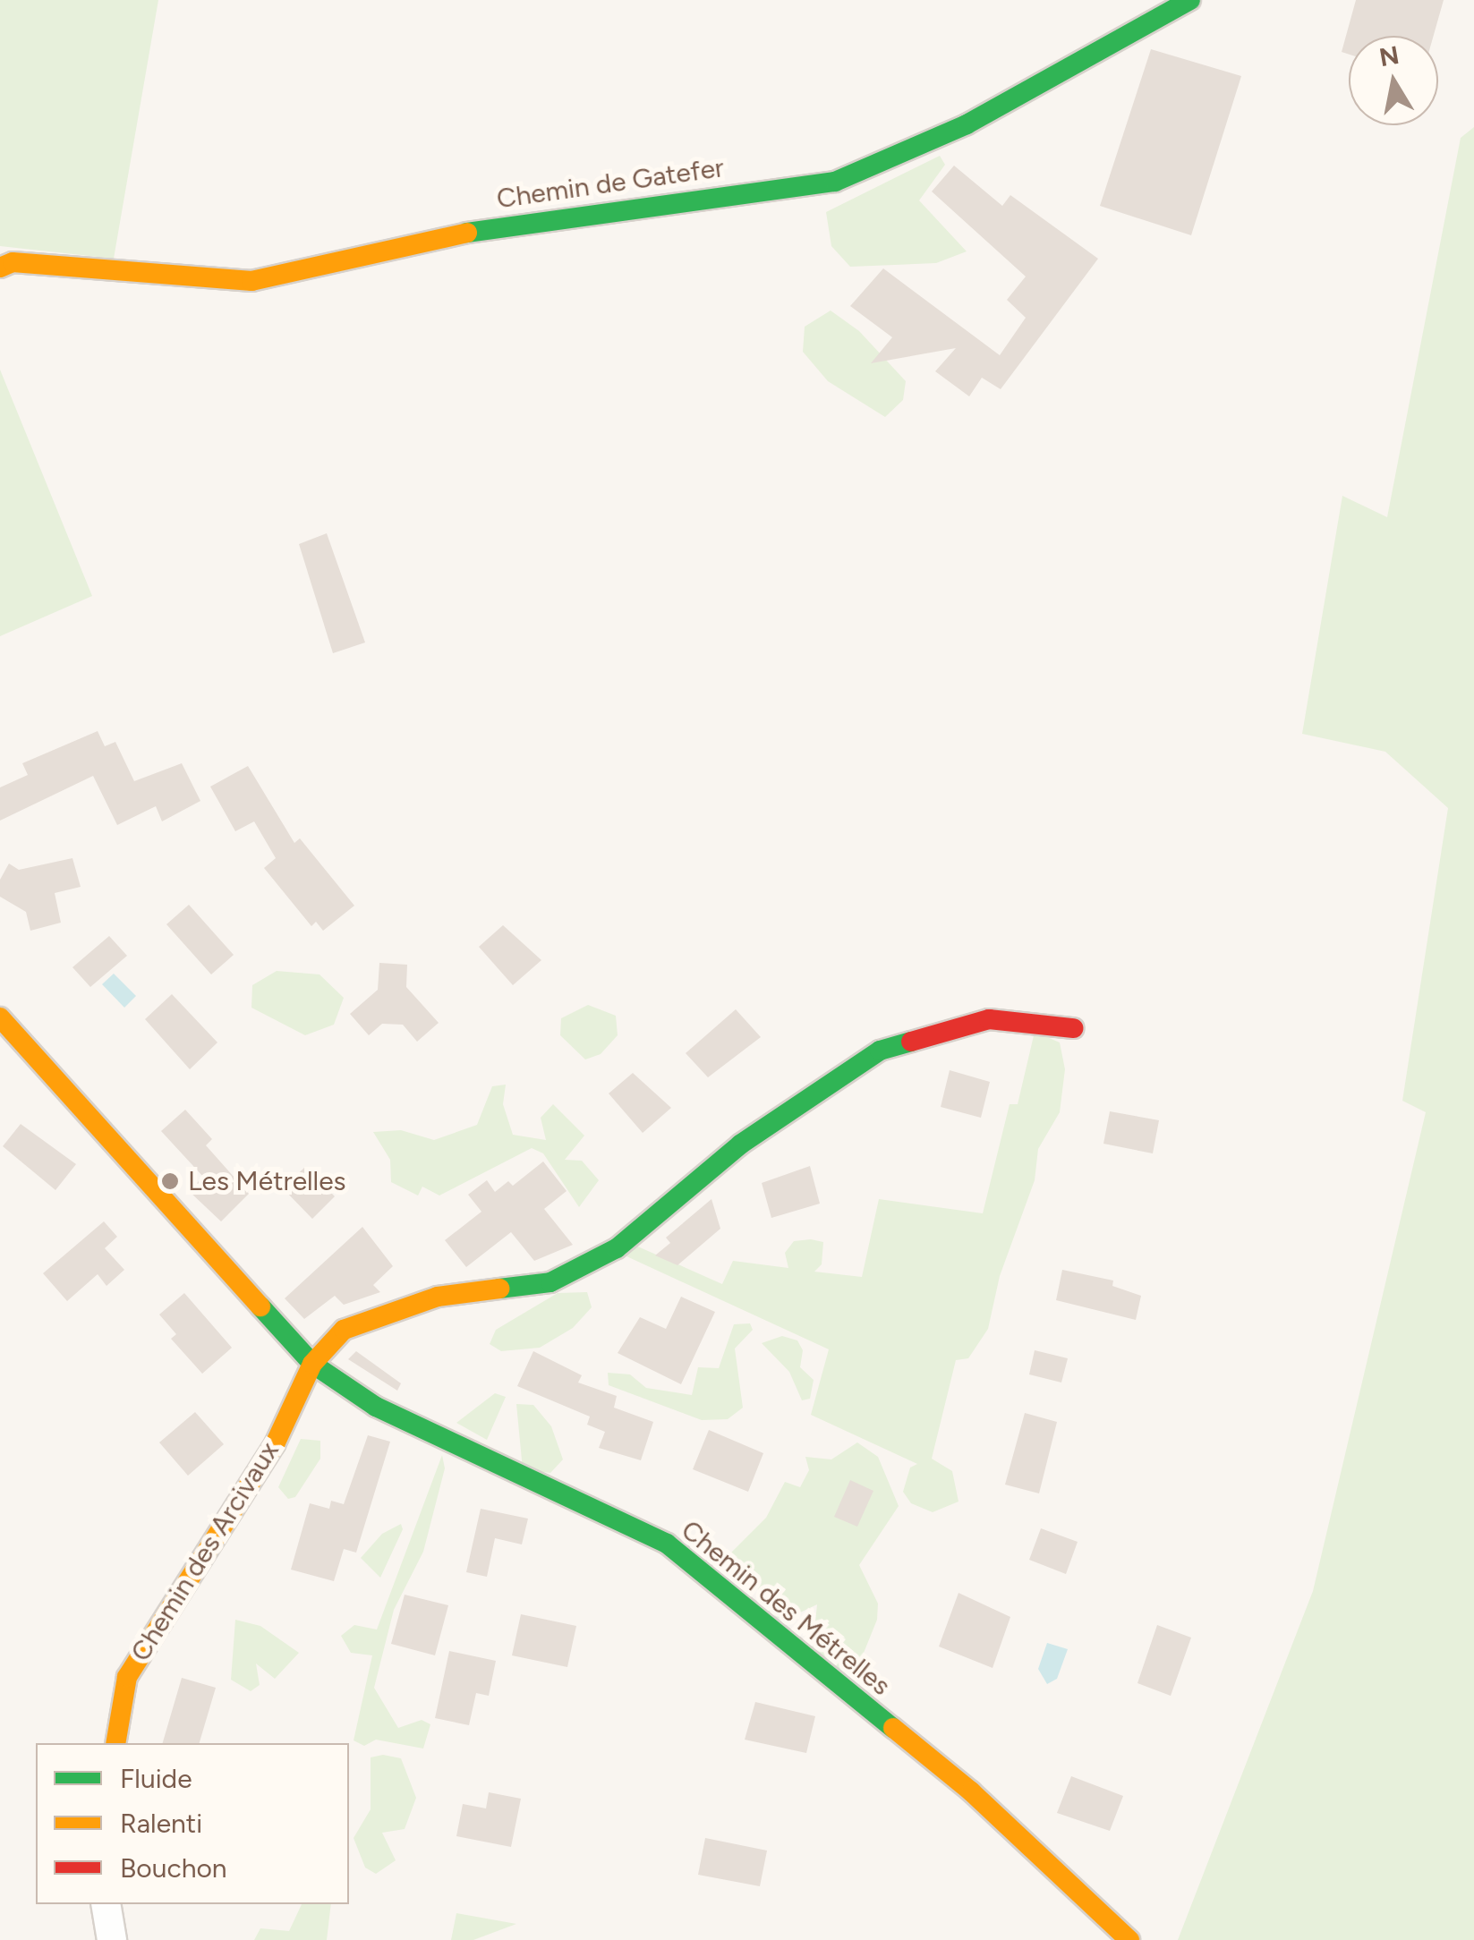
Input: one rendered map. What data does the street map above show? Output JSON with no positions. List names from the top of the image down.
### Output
{
  "streets": {
    "street": ["Chemin de Gatefer", "Chemin des Arcivaux", "Chemin des Métrelles"]
  },
  "crossings": [
    ["Chemin des Arcivaux", "Chemin des Métrelles"]
  ],
  "places": ["Les Métrelles"],
  "legend": ["Fluide", "Ralenti", "Bouchon"],
  "north": "top"
}
